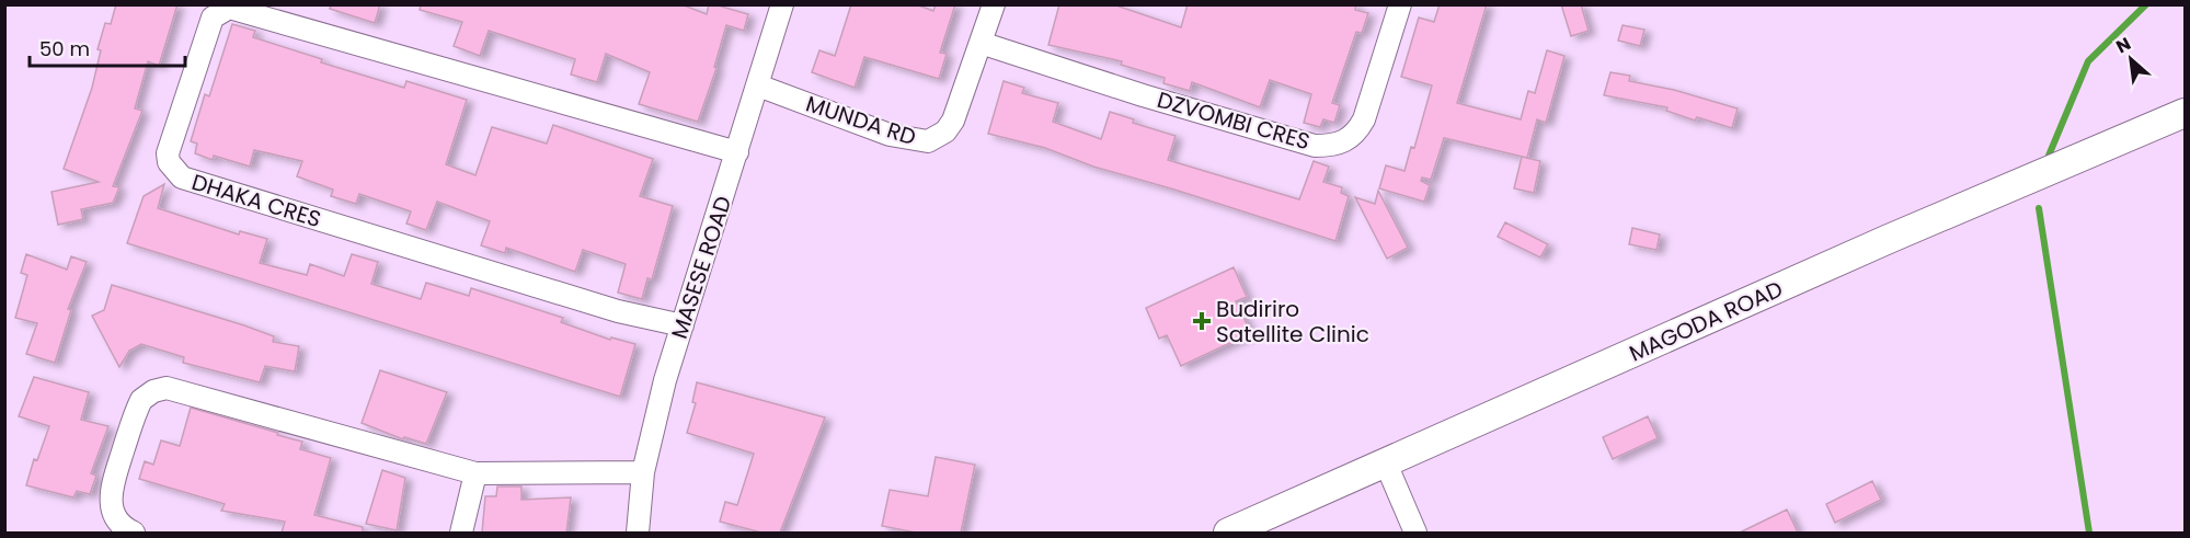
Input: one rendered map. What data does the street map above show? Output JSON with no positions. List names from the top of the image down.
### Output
{
  "streets": {
    "street": [
      "MUNDA RD",
      "DZVOMBI CRES",
      "DHAKA CRES",
      "MASESE ROAD",
      "MAGODA ROAD"
    ]
  },
  "crossings": [
    ["MUNDA RD", "DZVOMBI CRES"],
    ["MUNDA RD", "MASESE ROAD"],
    ["DHAKA CRES", "MASESE ROAD"]
  ],
  "places": {
    "health": ["Budiriro Satellite Clinic"]
  },
  "scale_bar": "50 m",
  "north": "top left"
}
